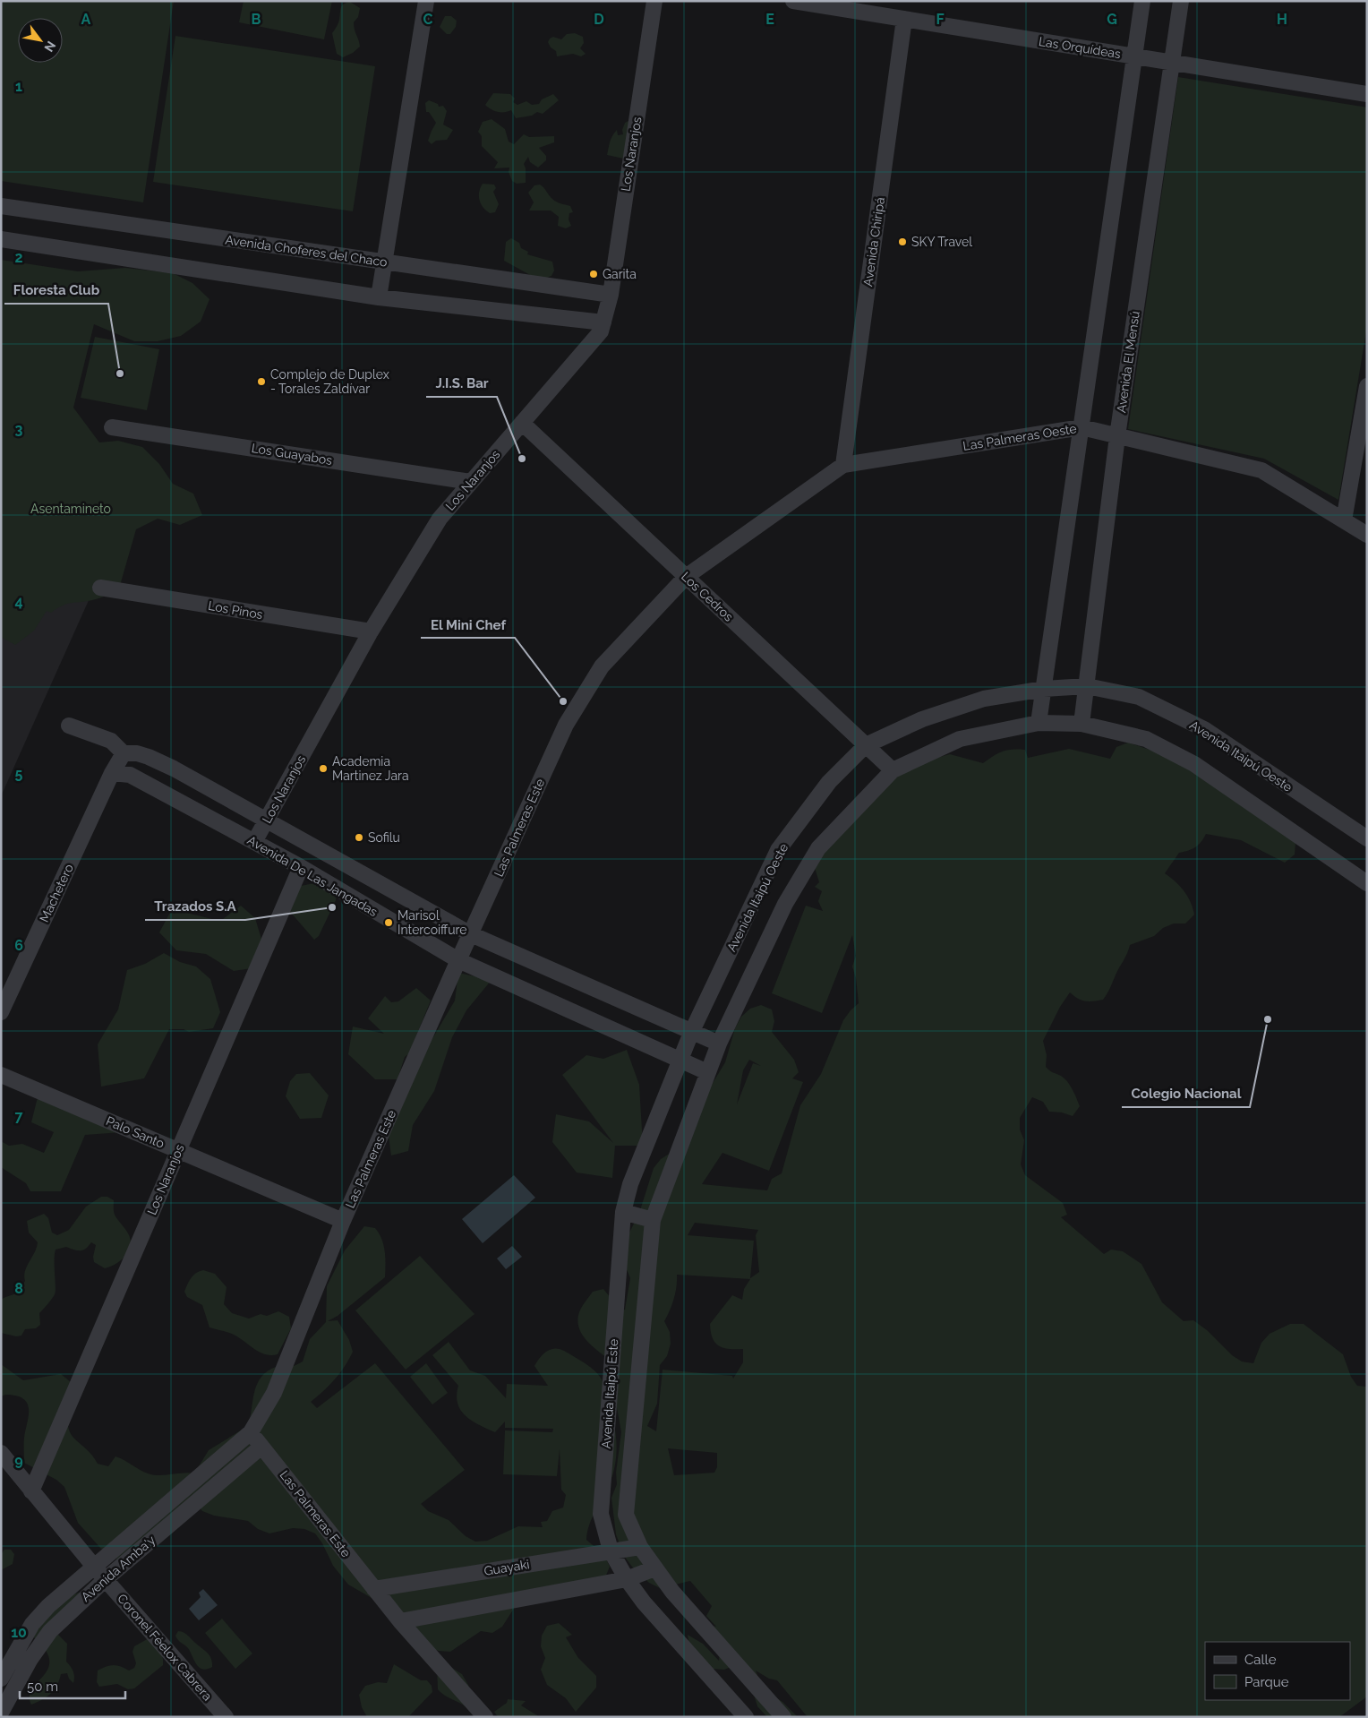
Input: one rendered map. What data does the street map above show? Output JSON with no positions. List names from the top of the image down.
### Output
{
  "streets": {
    "street": [
      "Las Orquídeas",
      "Los Naranjos",
      "Avenida Chiripá",
      "Avenida Choferes del Chaco",
      "Avenida El Mensú",
      "Las Palmeras Oeste",
      "Los Guayabos",
      "Los Cedros",
      "Los Pinos",
      "Avenida Itaipú Oeste",
      "Las Palmeras Este",
      "Avenida De Las Jangadas",
      "Machetero",
      "Palo Santo",
      "Avenida Itaipú Este",
      "Guayaki",
      "Avenida Amba'y",
      "Coronel Féelox Cabrera"
    ]
  },
  "crossings": [
    ["Las Orquídeas", "Avenida Chiripá"],
    ["Las Orquídeas", "Avenida El Mensú"],
    ["Los Naranjos", "Avenida Choferes del Chaco"],
    ["Los Naranjos", "Los Guayabos"],
    ["Los Naranjos", "Los Cedros"],
    ["Los Naranjos", "Los Pinos"],
    ["Los Naranjos", "Avenida De Las Jangadas"],
    ["Los Naranjos", "Palo Santo"],
    ["Los Naranjos", "Coronel Féelox Cabrera"],
    ["Avenida Chiripá", "Las Palmeras Oeste"],
    ["Avenida El Mensú", "Las Palmeras Oeste"],
    ["Avenida El Mensú", "Avenida Itaipú Oeste"],
    ["Las Palmeras Oeste", "Los Cedros"],
    ["Las Palmeras Oeste", "Las Palmeras Este"],
    ["Los Cedros", "Avenida Itaipú Oeste"],
    ["Los Cedros", "Las Palmeras Este"],
    ["Avenida Itaipú Oeste", "Avenida Itaipú Este"],
    ["Las Palmeras Este", "Avenida De Las Jangadas"],
    ["Las Palmeras Este", "Palo Santo"],
    ["Las Palmeras Este", "Guayaki"],
    ["Las Palmeras Este", "Avenida Amba'y"],
    ["Avenida De Las Jangadas", "Machetero"],
    ["Avenida De Las Jangadas", "Avenida Itaipú Este"],
    ["Avenida Itaipú Este", "Guayaki"],
    ["Avenida Amba'y", "Coronel Féelox Cabrera"]
  ],
  "parks": ["Asentamineto"],
  "places": [
    "SKY Travel",
    "Garita",
    "Floresta Club",
    "Complejo de Duplex - Torales Zaldívar",
    "J.I.S. Bar",
    "El Mini Chef",
    "Academia Martinez Jara",
    "Sofilu",
    "Trazados S.A",
    "Marisol Intercoiffure",
    "Colegio Nacional"
  ],
  "legend": ["Calle", "Parque"],
  "scale_bar": "50 m",
  "north": "bottom right",
  "grid": {
    "columns": [
      "A",
      "B",
      "C",
      "D",
      "E",
      "F",
      "G",
      "H"
    ],
    "rows": [
      "1",
      "2",
      "3",
      "4",
      "5",
      "6",
      "7",
      "8",
      "9",
      "10"
    ]
  }
}
